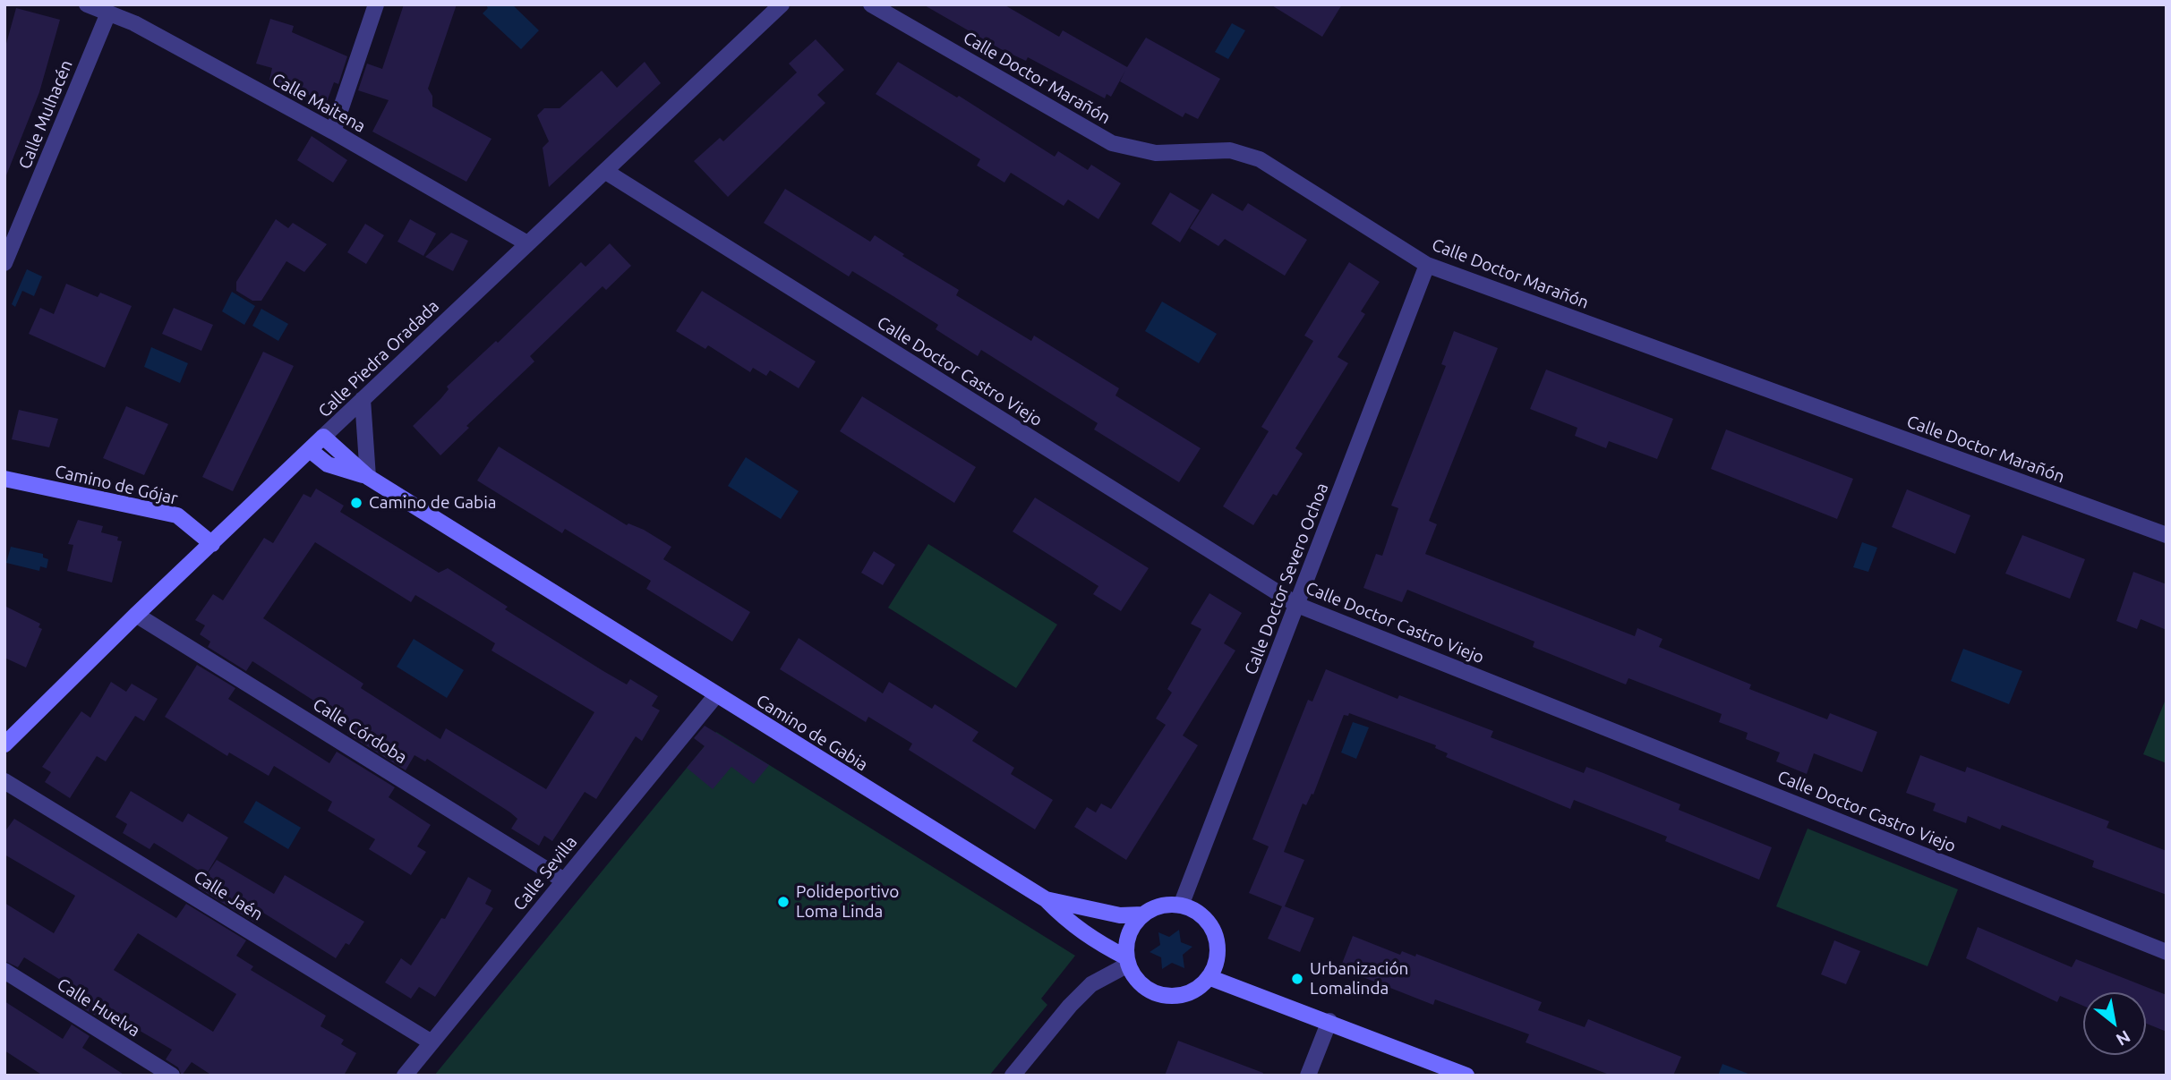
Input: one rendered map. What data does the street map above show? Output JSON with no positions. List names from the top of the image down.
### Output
{
  "streets": {
    "street": [
      "Calle Doctor Marañón",
      "Calle Maitena",
      "Calle Mulhacén",
      "Calle Piedra Oradada",
      "Calle Doctor Castro Viejo",
      "Camino de Gójar",
      "Calle Doctor Severo Ochoa",
      "Calle Córdoba",
      "Camino de Gabia",
      "Calle Sevilla",
      "Calle Jaén",
      "Calle Huelva"
    ]
  },
  "crossings": [
    ["Calle Doctor Marañón", "Calle Doctor Severo Ochoa"],
    ["Calle Maitena", "Calle Mulhacén"],
    ["Calle Maitena", "Calle Piedra Oradada"],
    ["Calle Piedra Oradada", "Calle Doctor Castro Viejo"],
    ["Calle Piedra Oradada", "Camino de Gójar"],
    ["Calle Piedra Oradada", "Calle Córdoba"],
    ["Calle Piedra Oradada", "Camino de Gabia"],
    ["Calle Doctor Castro Viejo", "Calle Doctor Severo Ochoa"],
    ["Calle Doctor Severo Ochoa", "Camino de Gabia"],
    ["Calle Córdoba", "Calle Sevilla"],
    ["Camino de Gabia", "Calle Sevilla"],
    ["Calle Sevilla", "Calle Jaén"]
  ],
  "places": ["Camino de Gabia", "Polideportivo Loma Linda", "Urbanización Lomalinda"],
  "north": "bottom right"
}
